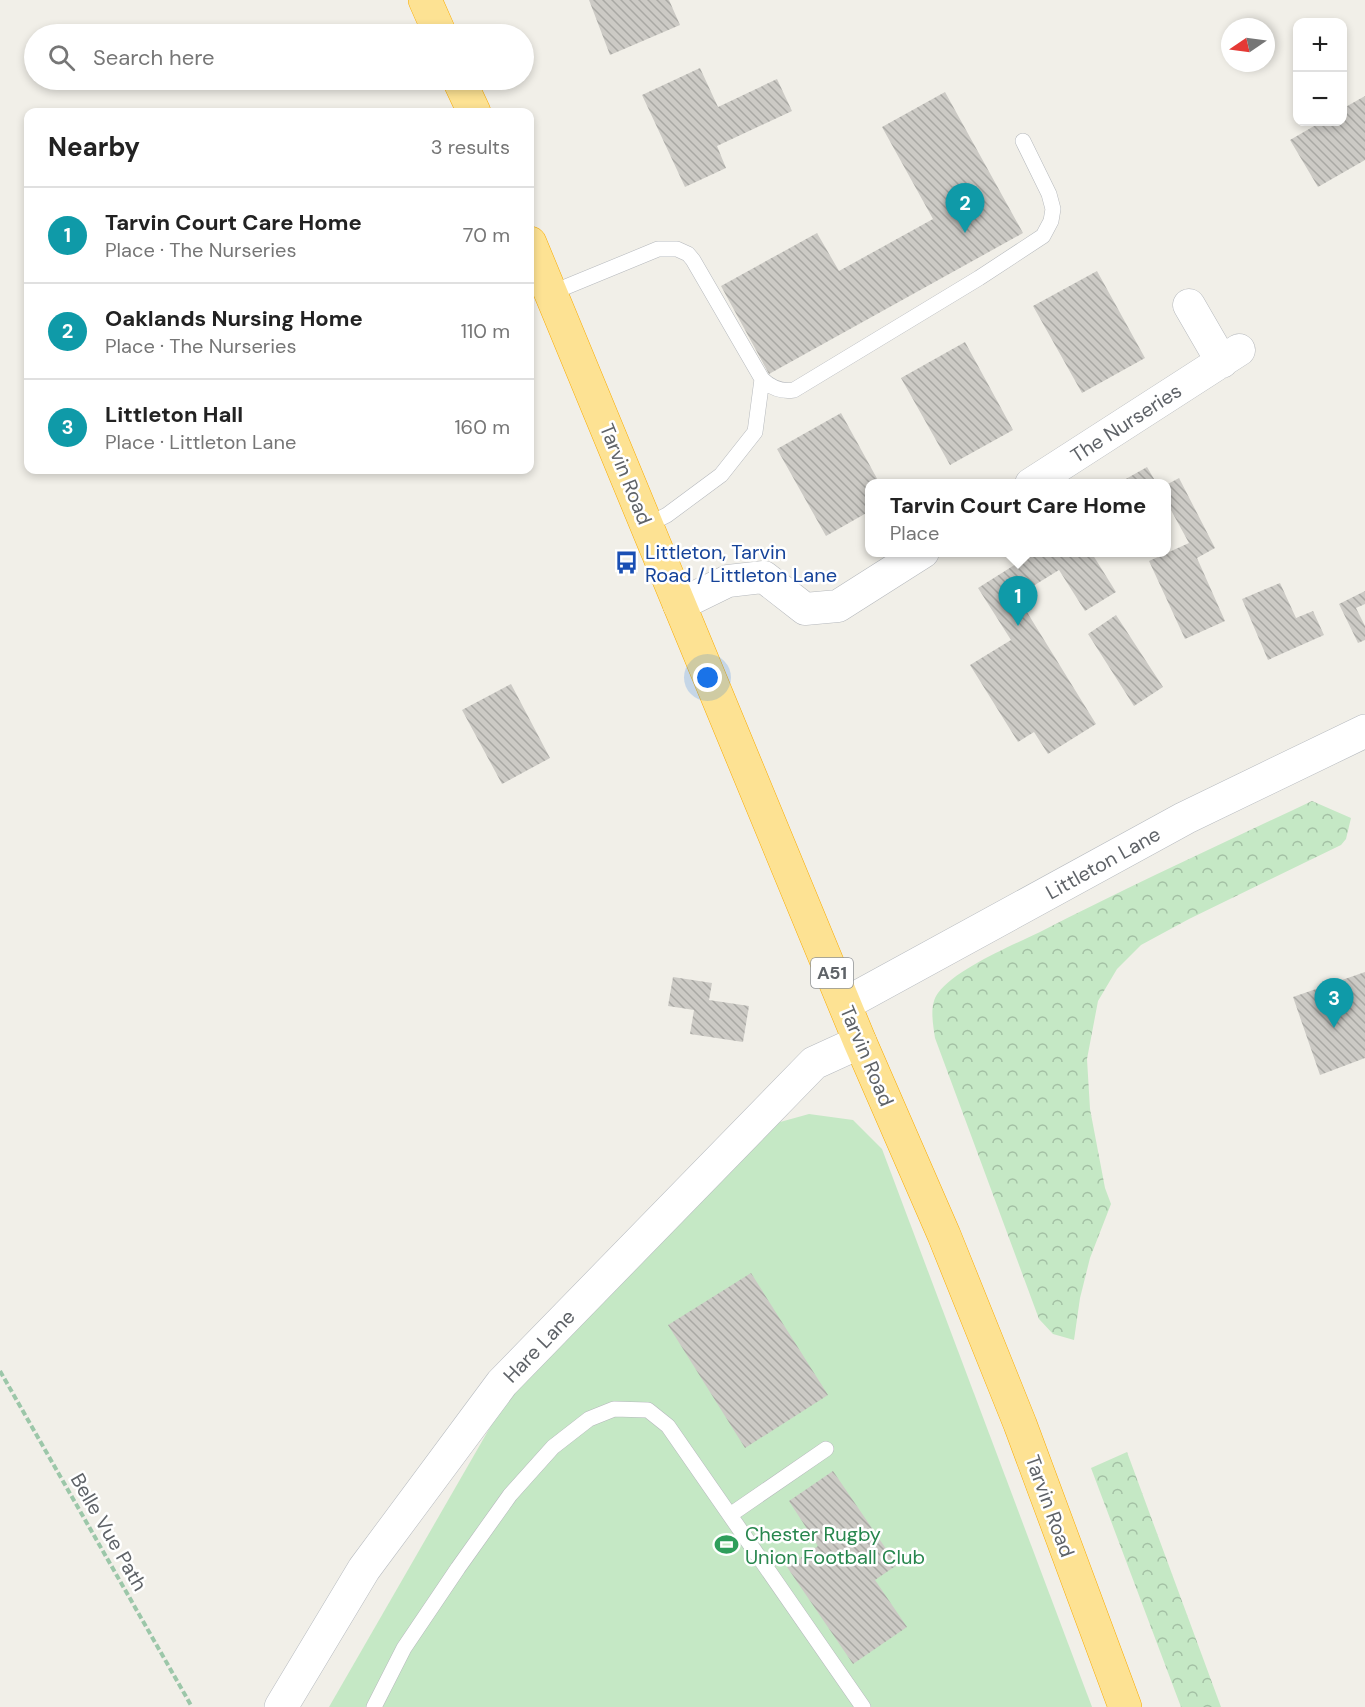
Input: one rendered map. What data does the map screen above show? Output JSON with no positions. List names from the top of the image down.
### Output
{
  "streets": {
    "highway": ["Tarvin Road", "A51"],
    "street": ["The Nurseries", "Littleton Lane", "Hare Lane"],
    "path": ["Belle Vue Path"]
  },
  "crossings": [
    ["Tarvin Road", "Littleton Lane"],
    ["Tarvin Road", "Hare Lane"]
  ],
  "places": {
    "bus stop": ["Littleton, Tarvin Road / Littleton Lane"],
    "sports": ["Chester Rugby Union Football Club"]
  },
  "north": "left",
  "page": {
    "map_buttons": ["+", "−"],
    "search": "Search here",
    "heading": ["Nearby", "3 results"],
    "pins": ["2", "1", "3"],
    "list": [
      {
        "mark": "1",
        "name": "Tarvin Court Care Home",
        "note": "Place · The Nurseries",
        "value": "70 m"
      },
      {
        "mark": "2",
        "name": "Oaklands Nursing Home",
        "note": "Place · The Nurseries",
        "value": "110 m"
      },
      {
        "mark": "3",
        "name": "Littleton Hall",
        "note": "Place · Littleton Lane",
        "value": "160 m"
      }
    ],
    "popup": ["Tarvin Court Care Home", "Place"]
  }
}
